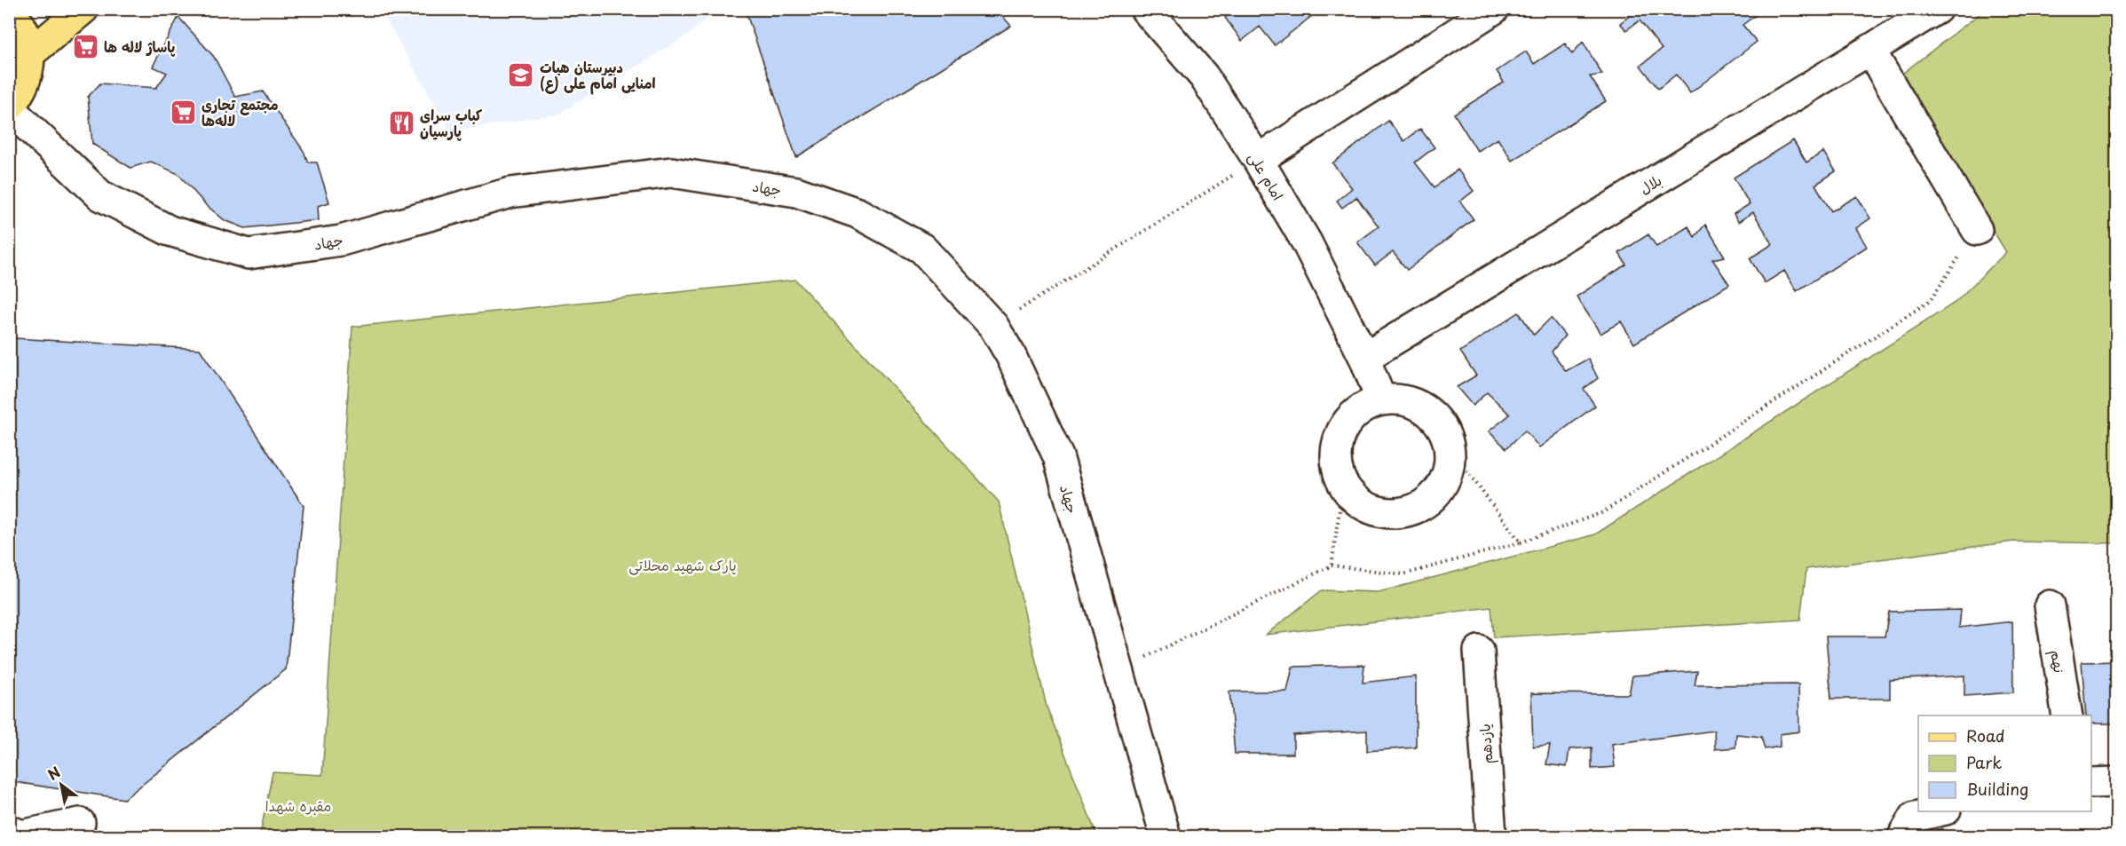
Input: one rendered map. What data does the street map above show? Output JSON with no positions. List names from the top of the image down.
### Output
{
  "streets": {
    "street": [
      "امام علی",
      "بلال",
      "جهاد",
      "نهم",
      "یازدهم"
    ]
  },
  "crossings": [
    ["امام علی", "بلال"]
  ],
  "parks": ["پارک شهید محلاتی", "مقبره شهدا"],
  "places": {
    "supermarket": ["پاساژ لاله ها", "مجتمع تجاری لاله‌ها"],
    "school or university": ["دبیرستان هیات امنایی امام علی (ع)"],
    "restaurant": ["کباب سرای پارسیان"]
  },
  "legend": ["Road", "Park", "Building"],
  "north": "top left"
}
